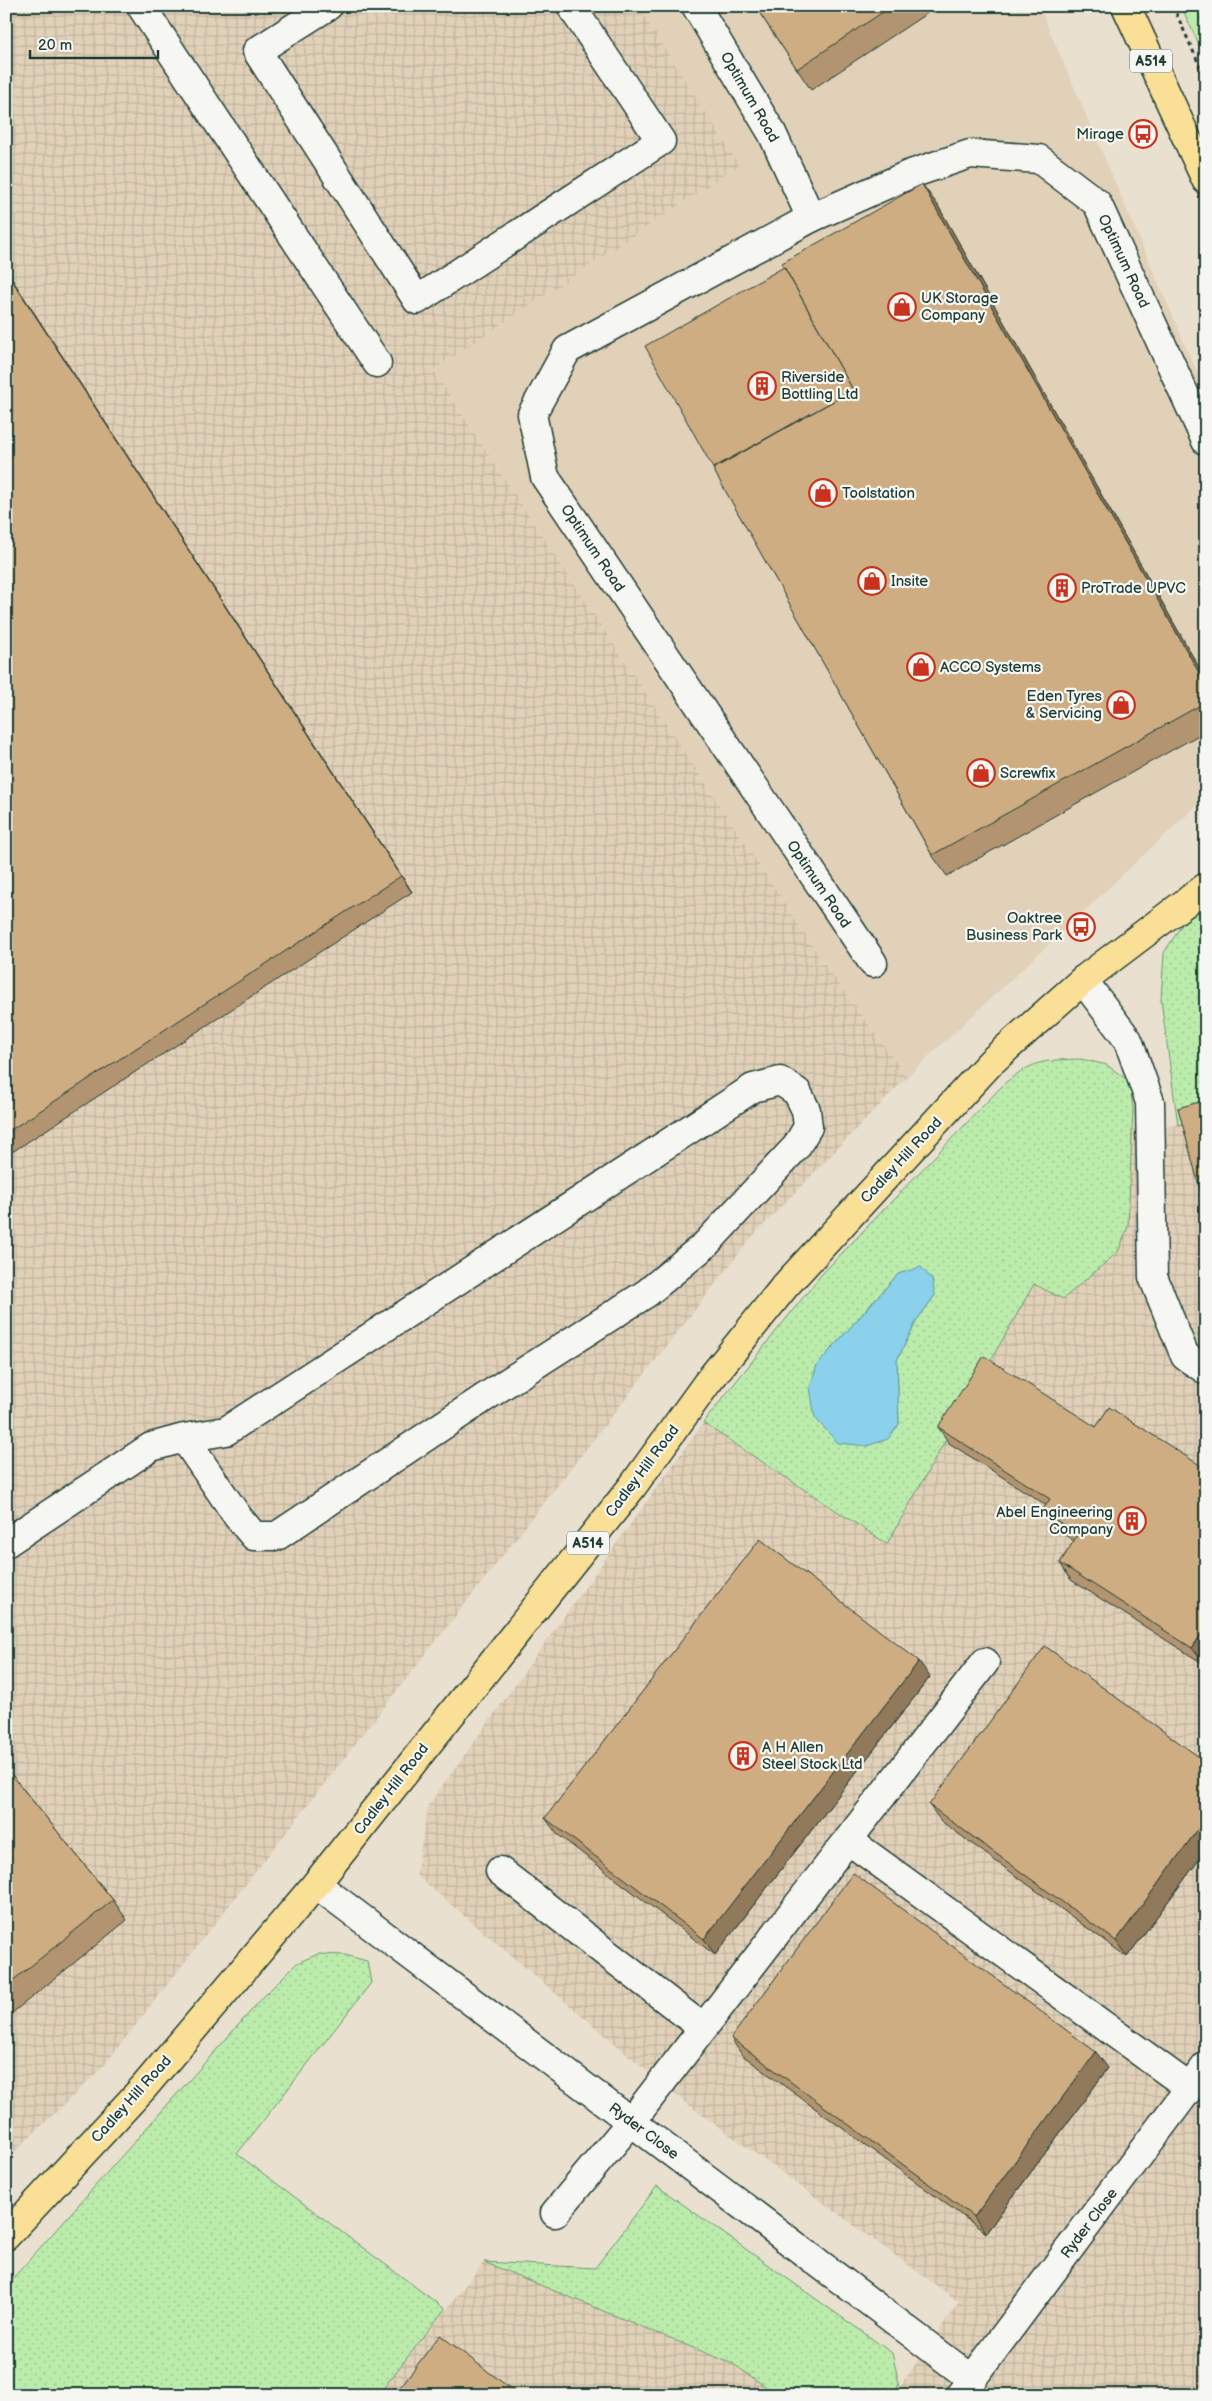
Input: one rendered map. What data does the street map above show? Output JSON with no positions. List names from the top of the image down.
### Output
{
  "streets": {
    "main road": ["A514", "Cadley Hill Road"],
    "street": ["Optimum Road", "Ryder Close"]
  },
  "crossings": [
    ["Cadley Hill Road", "Ryder Close"]
  ],
  "places": {
    "bus stop": ["Mirage", "Oaktree Business Park"],
    "shop": [
      "UK Storage Company",
      "Toolstation",
      "Insite",
      "ACCO Systems",
      "Eden Tyres & Servicing",
      "Screwfix"
    ],
    "building": [
      "Riverside Bottling Ltd",
      "ProTrade UPVC",
      "Abel Engineering Company",
      "A H Allen Steel Stock Ltd"
    ]
  },
  "scale_bar": "20 m"
}
